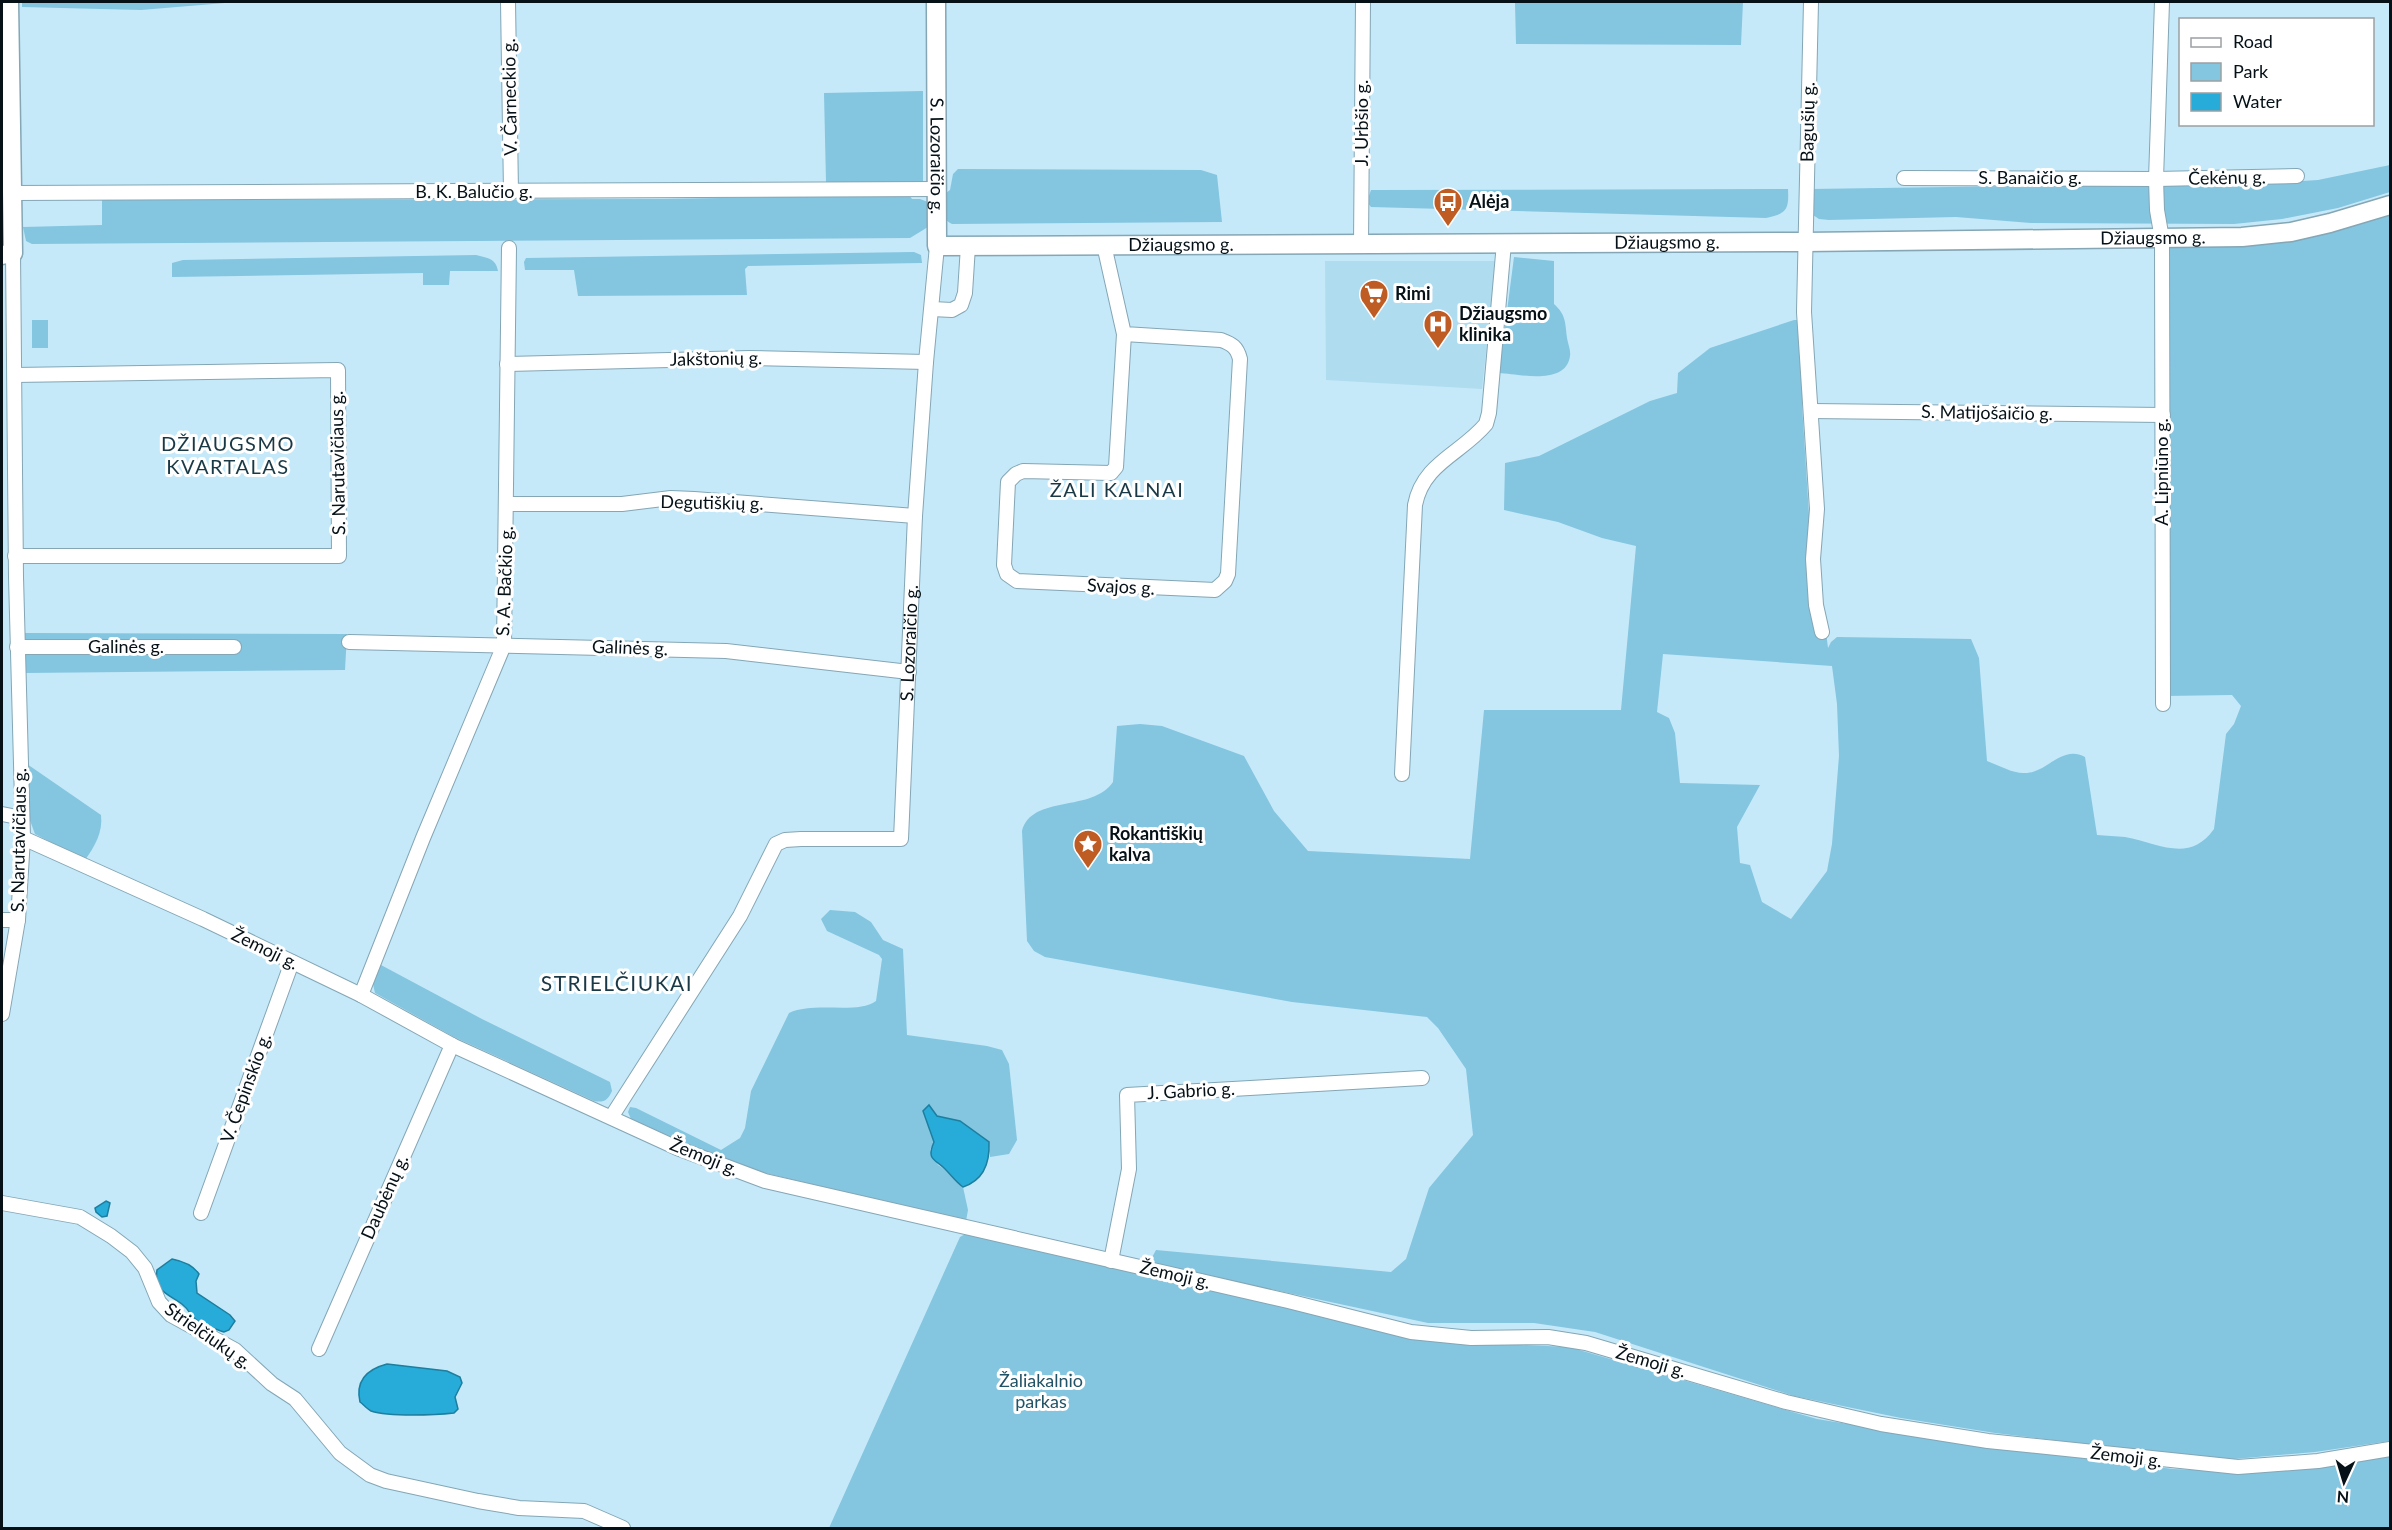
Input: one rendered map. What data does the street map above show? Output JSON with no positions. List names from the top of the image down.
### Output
{
  "streets": {
    "street": [
      "V. Čarneckio g.",
      "Bagušių g.",
      "J. Urbšio g.",
      "S. Lozoraičio g.",
      "S. Banaičio g.",
      "Čekėnų g.",
      "B. K. Balučio g.",
      "Džiaugsmo g.",
      "Jakštonių g.",
      "S. Matijošaičio g.",
      "S. Narutavičiaus g.",
      "A. Lipniūno g.",
      "Degutiškių g.",
      "S. A. Bačkio g.",
      "Svajos g.",
      "Galinės g.",
      "Žemoji g.",
      "V. Čepinskio g.",
      "J. Gabrio g.",
      "Daubėnų g.",
      "Strielčiukų g."
    ]
  },
  "crossings": [
    ["V. Čarneckio g.", "B. K. Balučio g."],
    ["Bagušių g.", "Džiaugsmo g."],
    ["Bagušių g.", "S. Matijošaičio g."],
    ["J. Urbšio g.", "Džiaugsmo g."],
    ["S. Lozoraičio g.", "B. K. Balučio g."],
    ["S. Lozoraičio g.", "Džiaugsmo g."],
    ["S. Lozoraičio g.", "Jakštonių g."],
    ["S. Lozoraičio g.", "Degutiškių g."],
    ["S. Lozoraičio g.", "Galinės g."],
    ["S. Lozoraičio g.", "Žemoji g."],
    ["S. Banaičio g.", "Čekėnų g."],
    ["Džiaugsmo g.", "A. Lipniūno g."],
    ["Džiaugsmo g.", "Svajos g."],
    ["Jakštonių g.", "S. A. Bačkio g."],
    ["S. Matijošaičio g.", "A. Lipniūno g."],
    ["S. Narutavičiaus g.", "Galinės g."],
    ["S. Narutavičiaus g.", "Žemoji g."],
    ["Degutiškių g.", "S. A. Bačkio g."],
    ["S. A. Bačkio g.", "Galinės g."],
    ["S. A. Bačkio g.", "Žemoji g."],
    ["Žemoji g.", "V. Čepinskio g."],
    ["Žemoji g.", "J. Gabrio g."],
    ["Žemoji g.", "Daubėnų g."]
  ],
  "districts": ["DŽIAUGSMO KVARTALAS", "ŽALI KALNAI", "STRIELČIUKAI"],
  "parks": ["Žaliakalnio parkas"],
  "places": {
    "bus stop": ["Alėja"],
    "supermarket": ["Rimi"],
    "hospital": ["Džiaugsmo klinika"],
    "place": ["Rokantiškių kalva"]
  },
  "legend": ["Road", "Park", "Water"],
  "north": "bottom"
}
